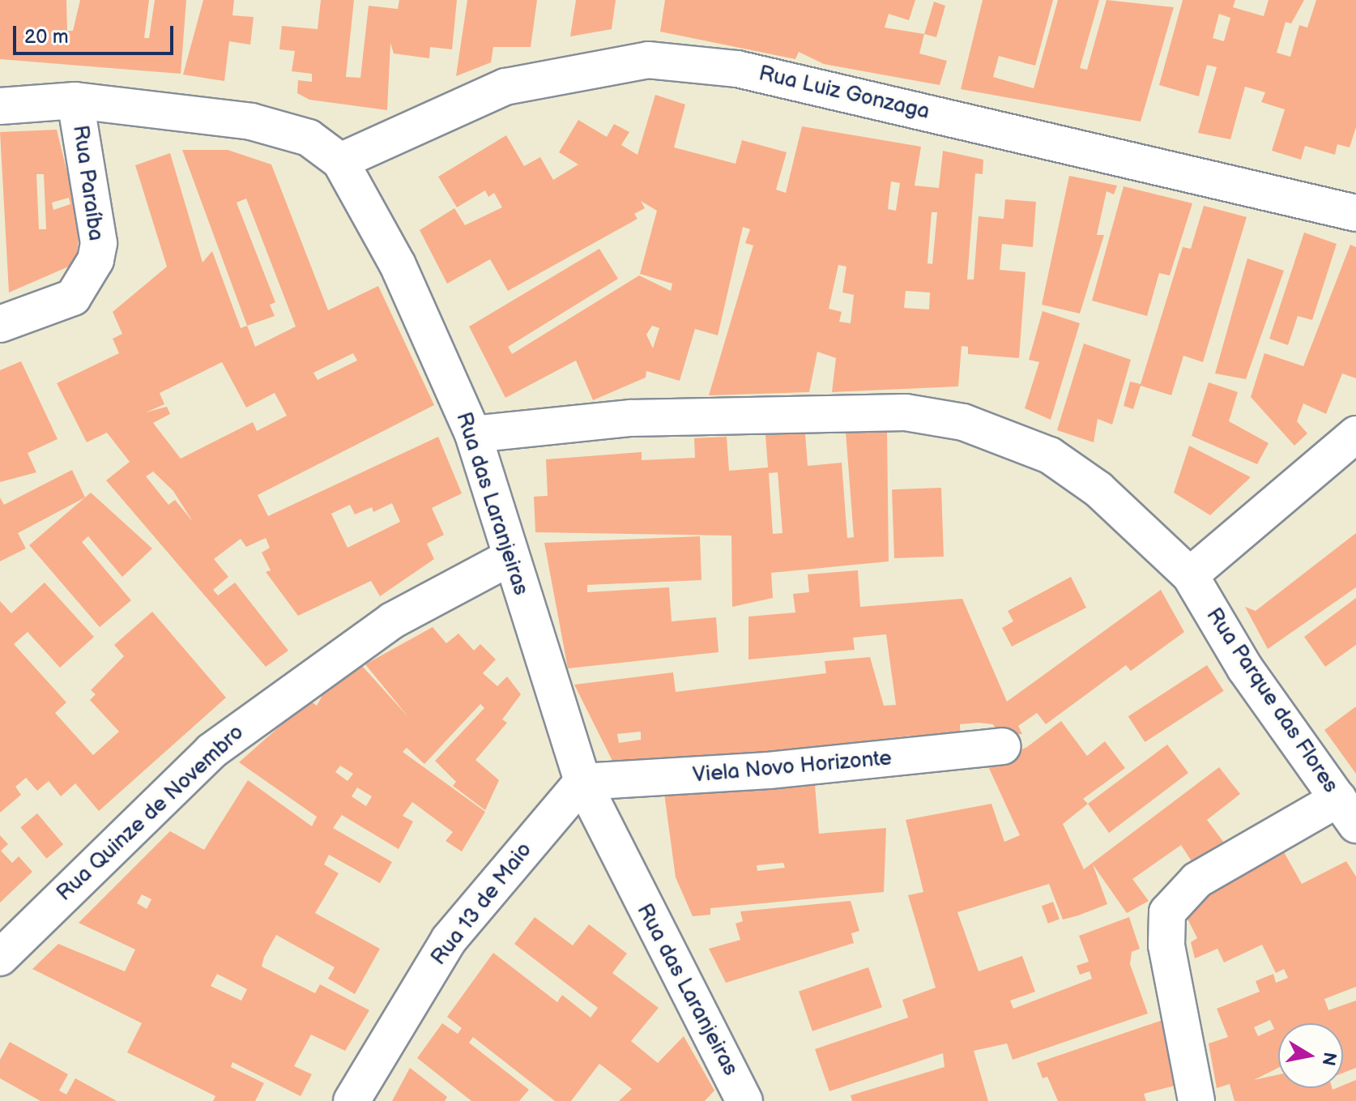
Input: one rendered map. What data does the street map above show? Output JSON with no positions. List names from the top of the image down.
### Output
{
  "streets": {
    "street": [
      "Rua Luiz Gonzaga",
      "Rua Paraíba",
      "Rua das Laranjeiras",
      "Rua Parque das Flores",
      "Viela Novo Horizonte",
      "Rua Quinze de Novembro",
      "Rua 13 de Maio"
    ]
  },
  "crossings": [
    ["Rua Luiz Gonzaga", "Rua das Laranjeiras"],
    ["Rua das Laranjeiras", "Rua Parque das Flores"],
    ["Rua das Laranjeiras", "Viela Novo Horizonte"],
    ["Rua das Laranjeiras", "Rua Quinze de Novembro"],
    ["Rua das Laranjeiras", "Rua 13 de Maio"],
    ["Viela Novo Horizonte", "Rua 13 de Maio"]
  ],
  "scale_bar": "20 m",
  "north": "right"
}
